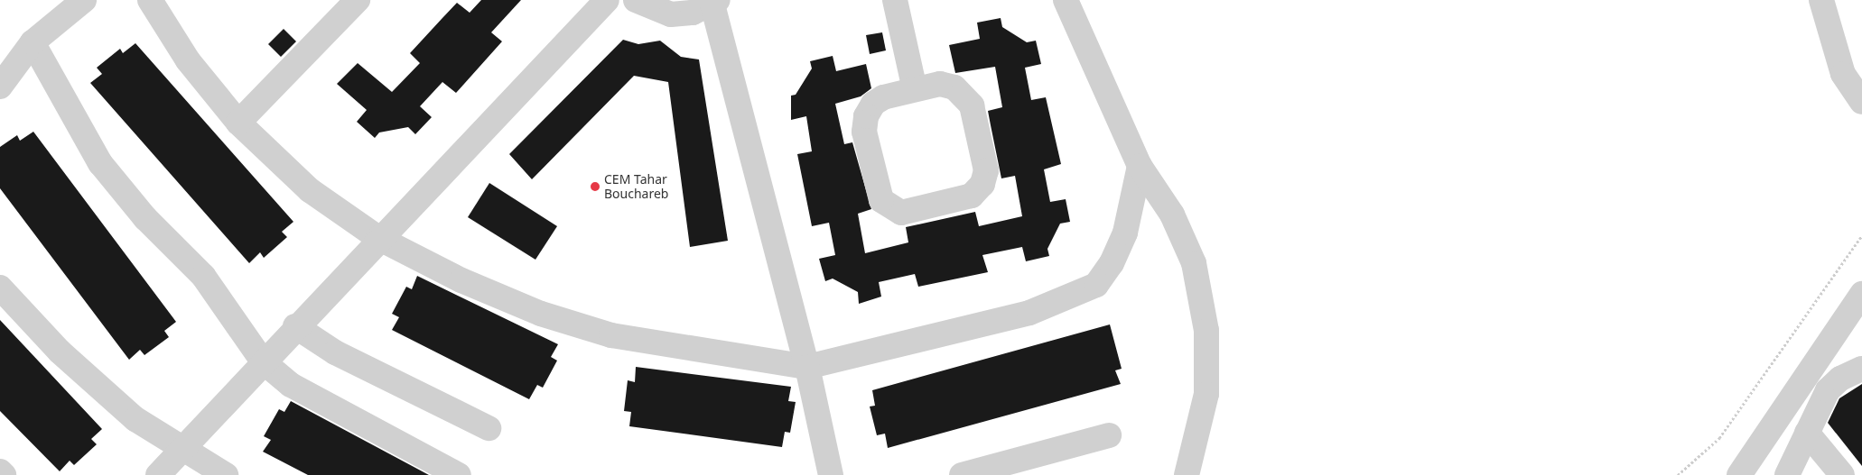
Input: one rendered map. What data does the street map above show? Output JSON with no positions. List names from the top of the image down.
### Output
{
  "places": ["CEM Tahar Bouchareb"]
}
